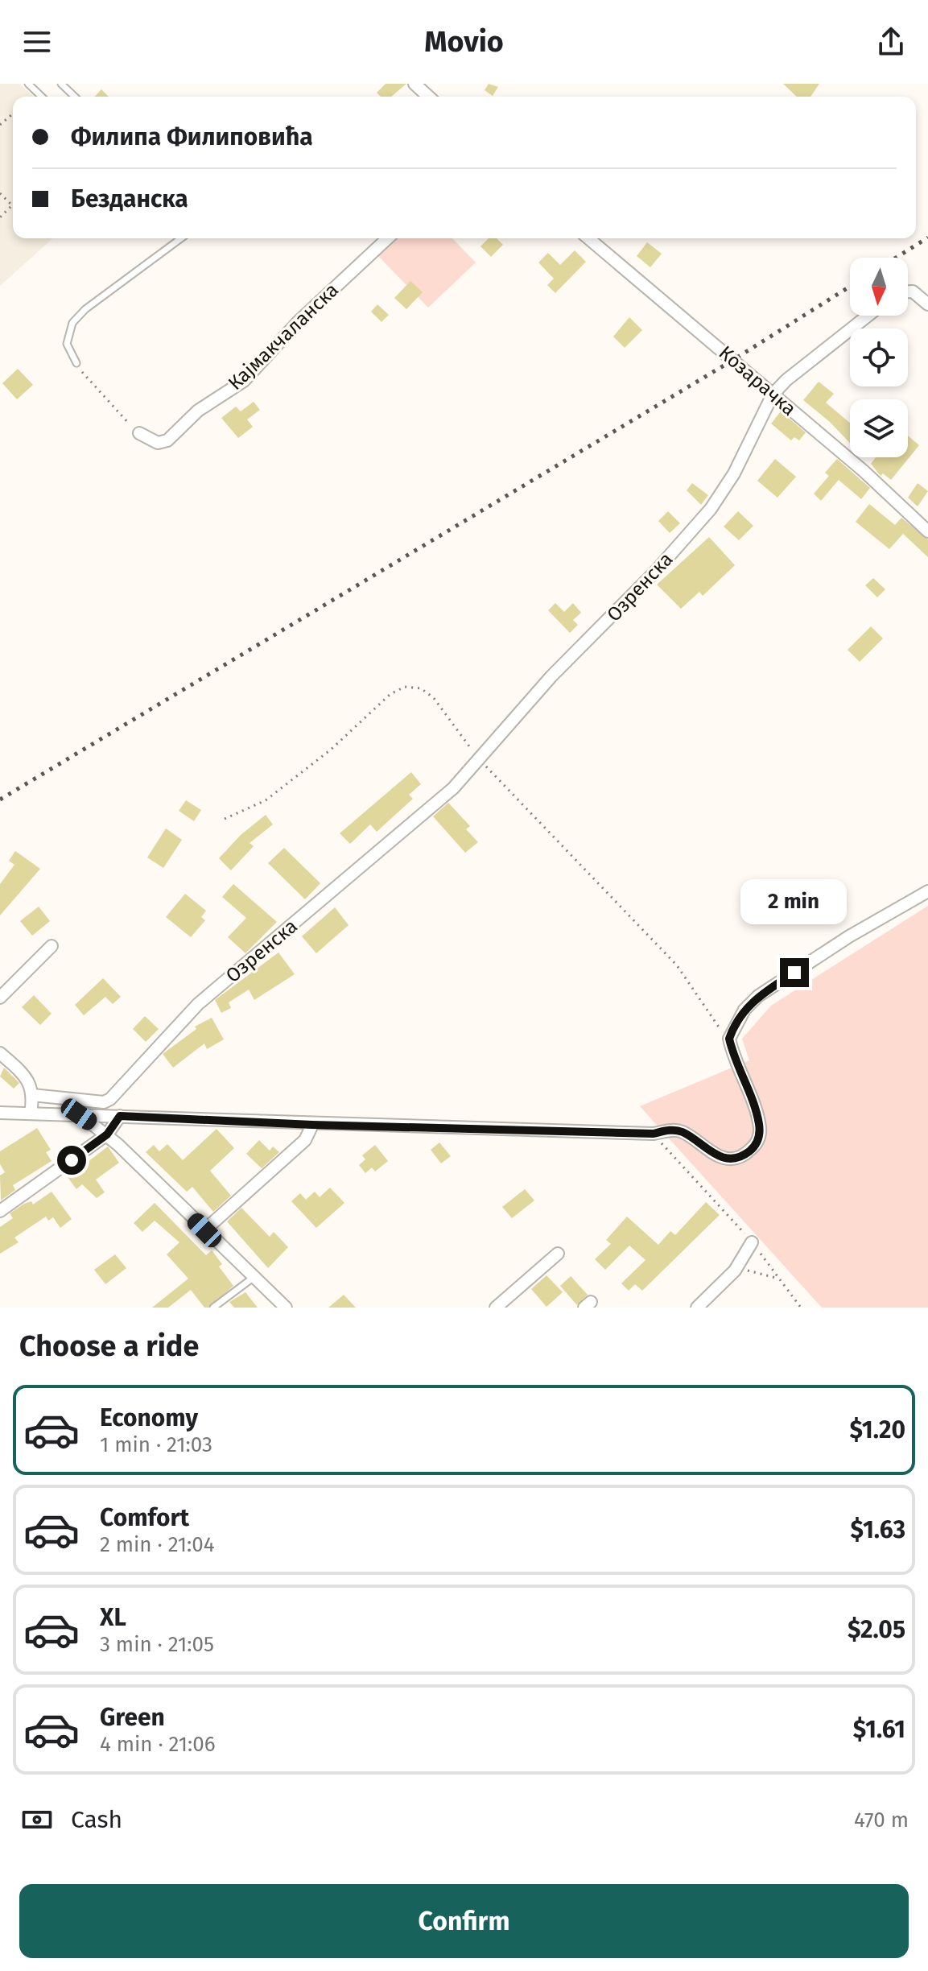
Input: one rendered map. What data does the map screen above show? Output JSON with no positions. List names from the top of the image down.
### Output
{
  "streets": {
    "street": ["Кајмакчаланска", "Козарачка", "Озренска"]
  },
  "crossings": [
    ["Козарачка", "Озренска"]
  ],
  "north": "bottom",
  "page": {
    "header": "Movio",
    "banner": ["Филипа Филиповића", "Безданска"],
    "bubble": "2 min",
    "heading": "Choose a ride",
    "list": [
      {
        "name": "Economy",
        "note": "1 min · 21:03",
        "value": "$1.20"
      },
      {
        "name": "Comfort",
        "note": "2 min · 21:04",
        "value": "$1.63"
      },
      {
        "name": "XL",
        "note": "3 min · 21:05",
        "value": "$2.05"
      },
      {
        "name": "Green",
        "note": "4 min · 21:06",
        "value": "$1.61"
      }
    ],
    "pay": ["Cash", "470 m"],
    "buttons": "Confirm"
  }
}
